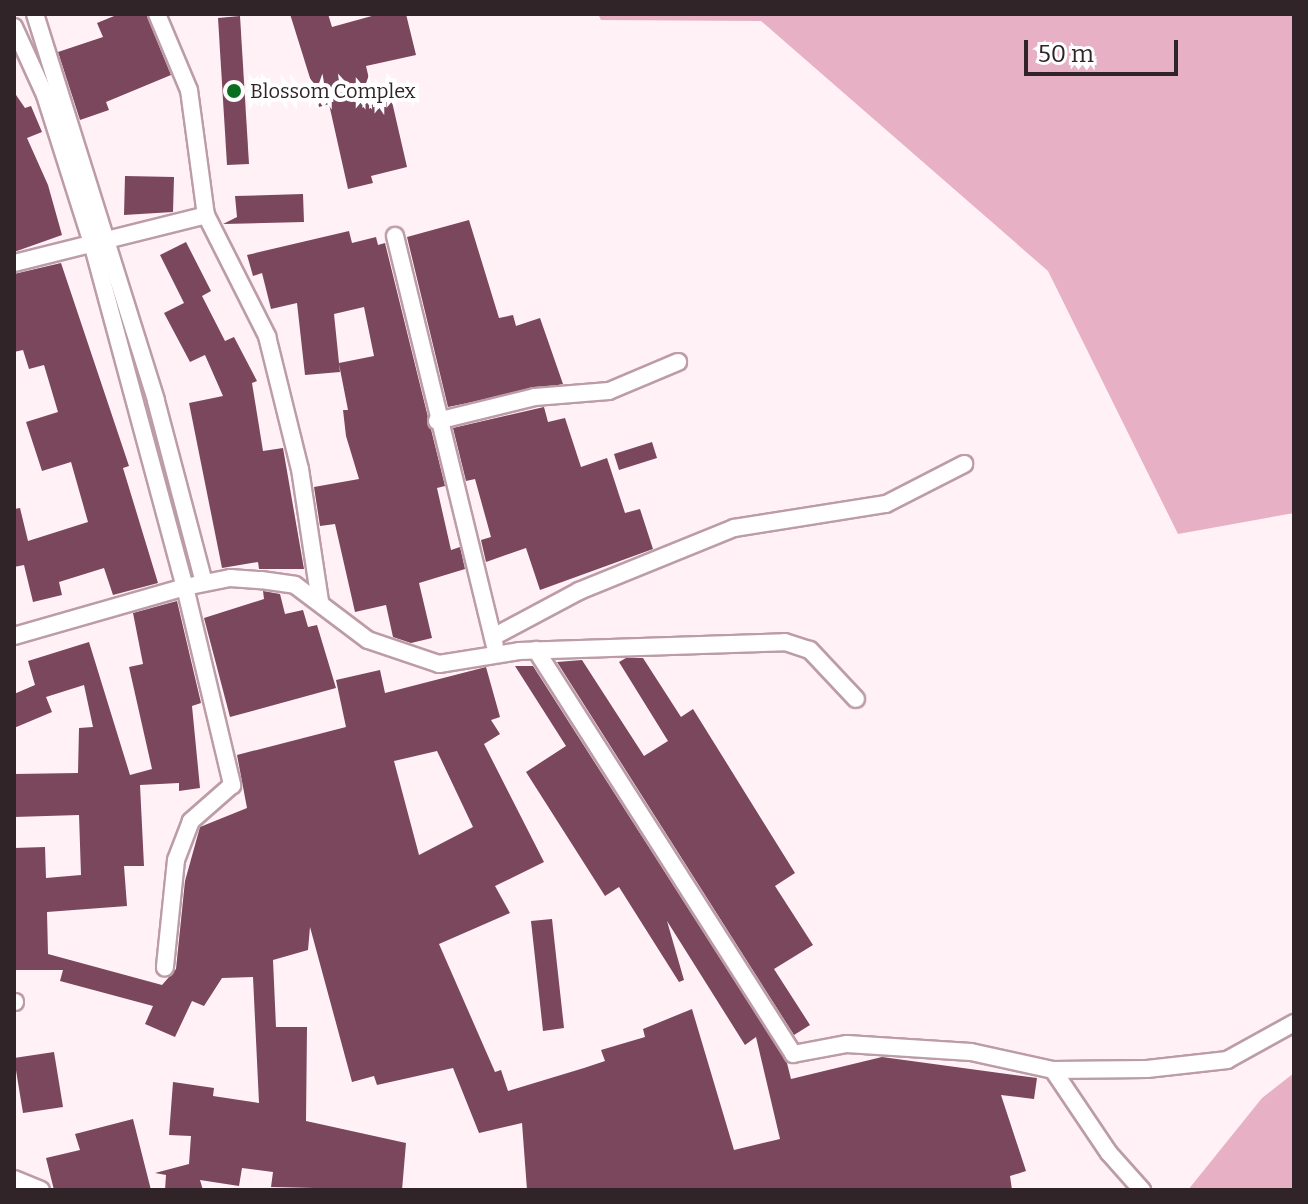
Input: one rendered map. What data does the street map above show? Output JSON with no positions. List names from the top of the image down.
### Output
{
  "places": ["Blossom Complex"],
  "scale_bar": "50 m"
}
